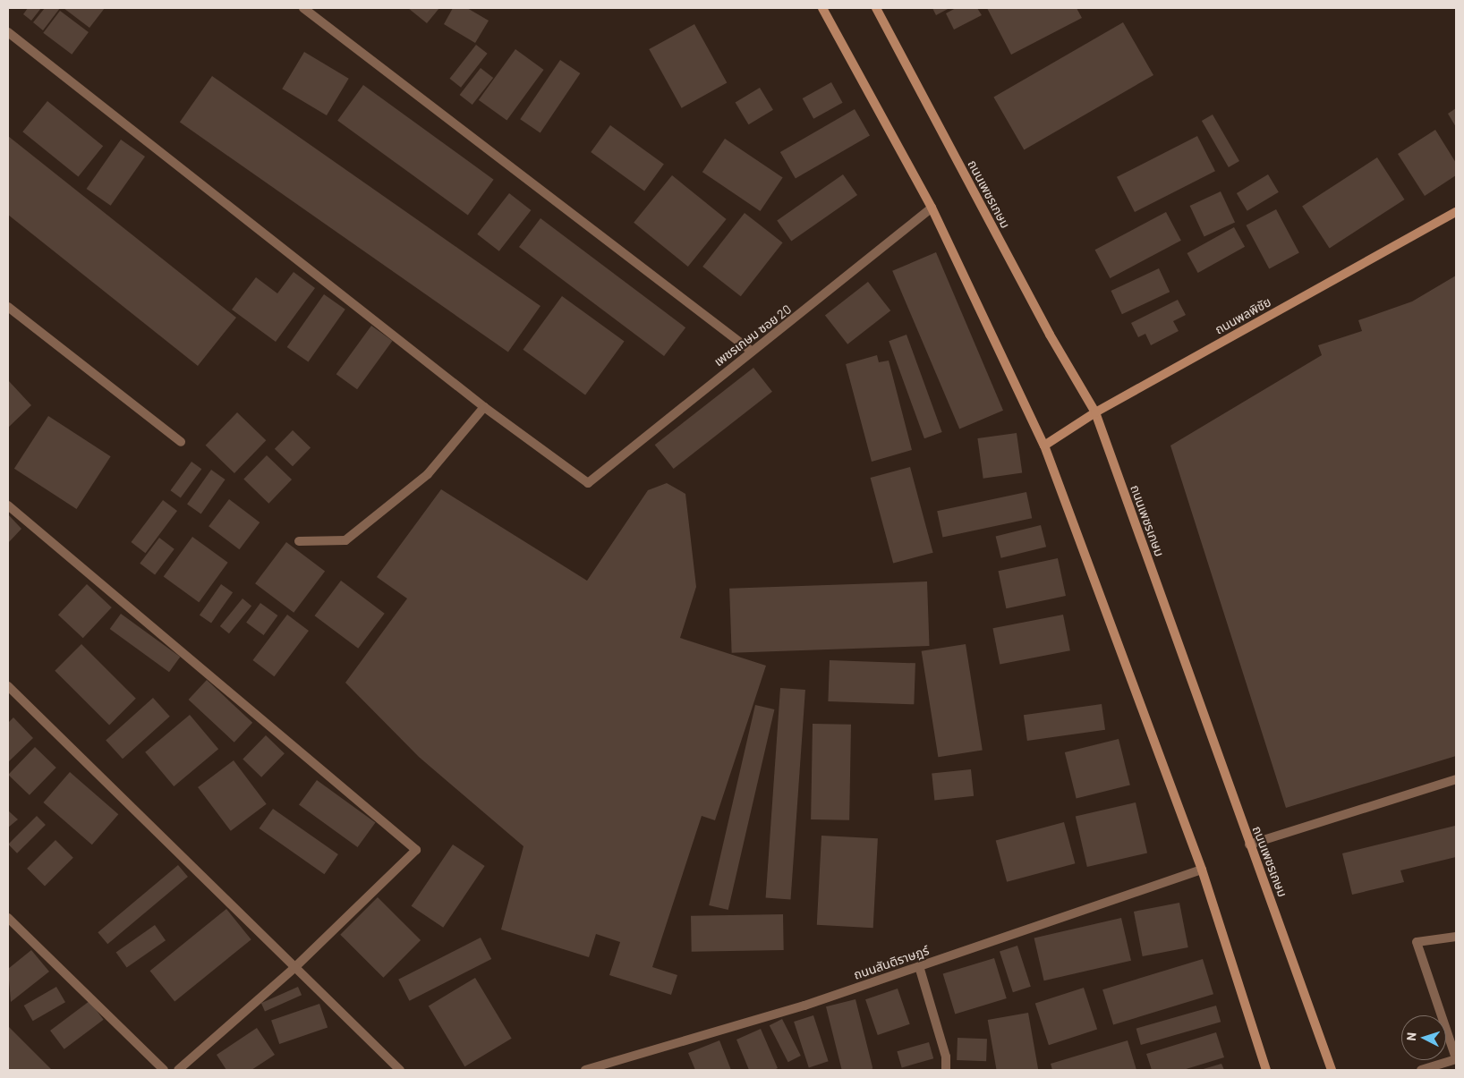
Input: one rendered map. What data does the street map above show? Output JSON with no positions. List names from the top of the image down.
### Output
{
  "streets": {
    "main road": ["ถนนเพชรเกษม", "ถนนพลพิชัย"],
    "street": ["เพชรเกษม ซอย 20", "ถนนสันติราษฎร์"]
  },
  "crossings": [
    ["ถนนเพชรเกษม", "ถนนพลพิชัย"]
  ],
  "north": "left"
}
